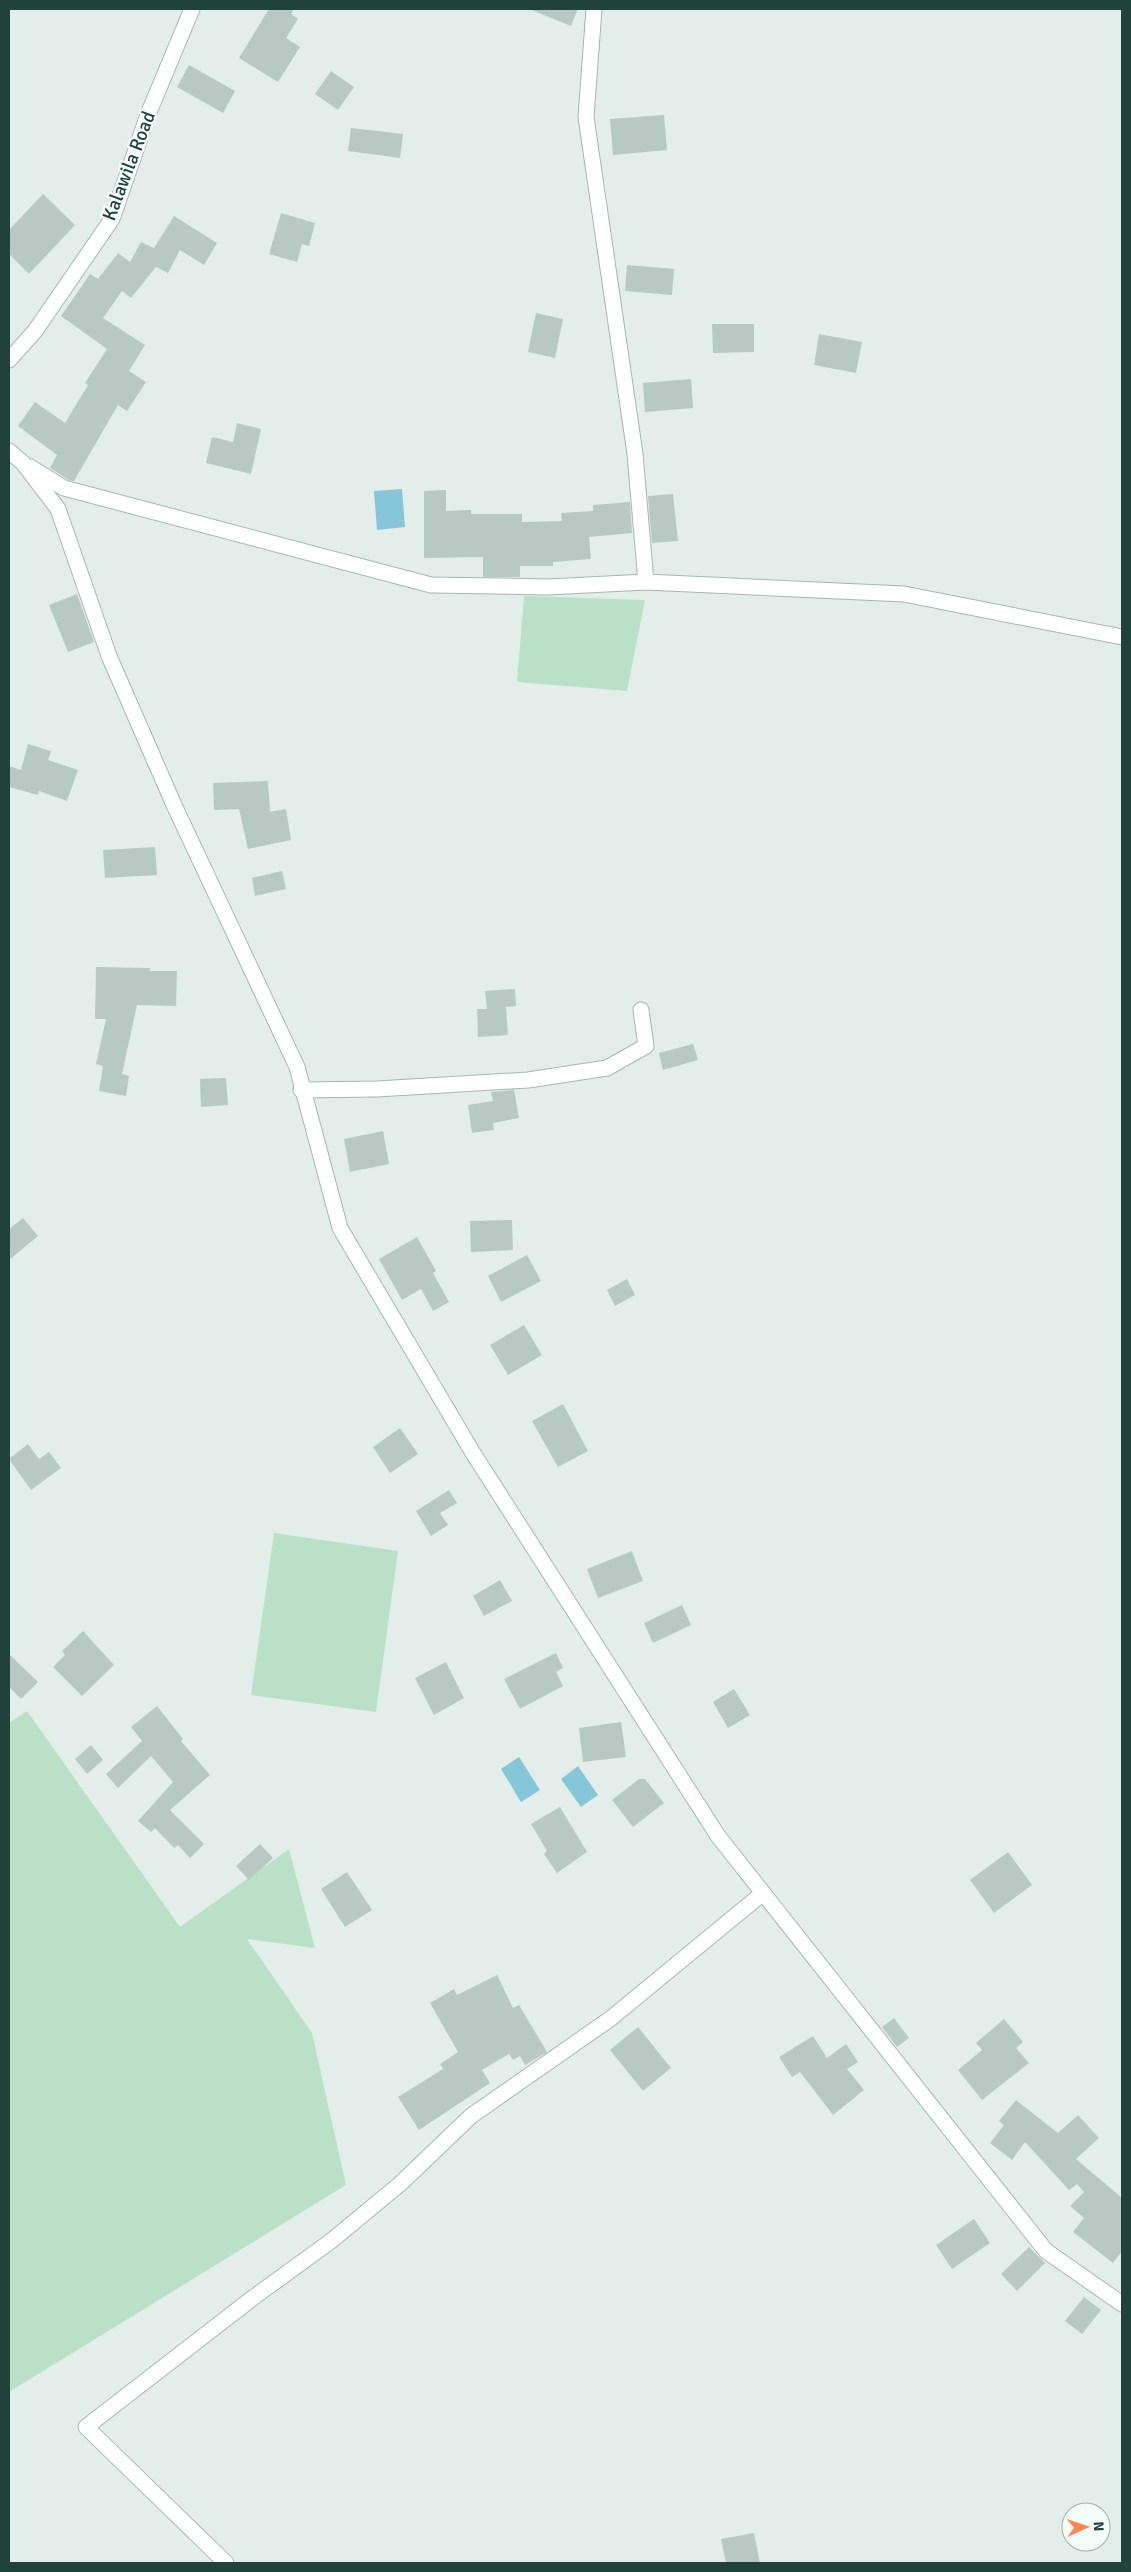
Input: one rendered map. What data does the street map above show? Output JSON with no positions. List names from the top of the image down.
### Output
{
  "streets": {
    "street": ["Kalawila Road"]
  },
  "north": "right"
}
